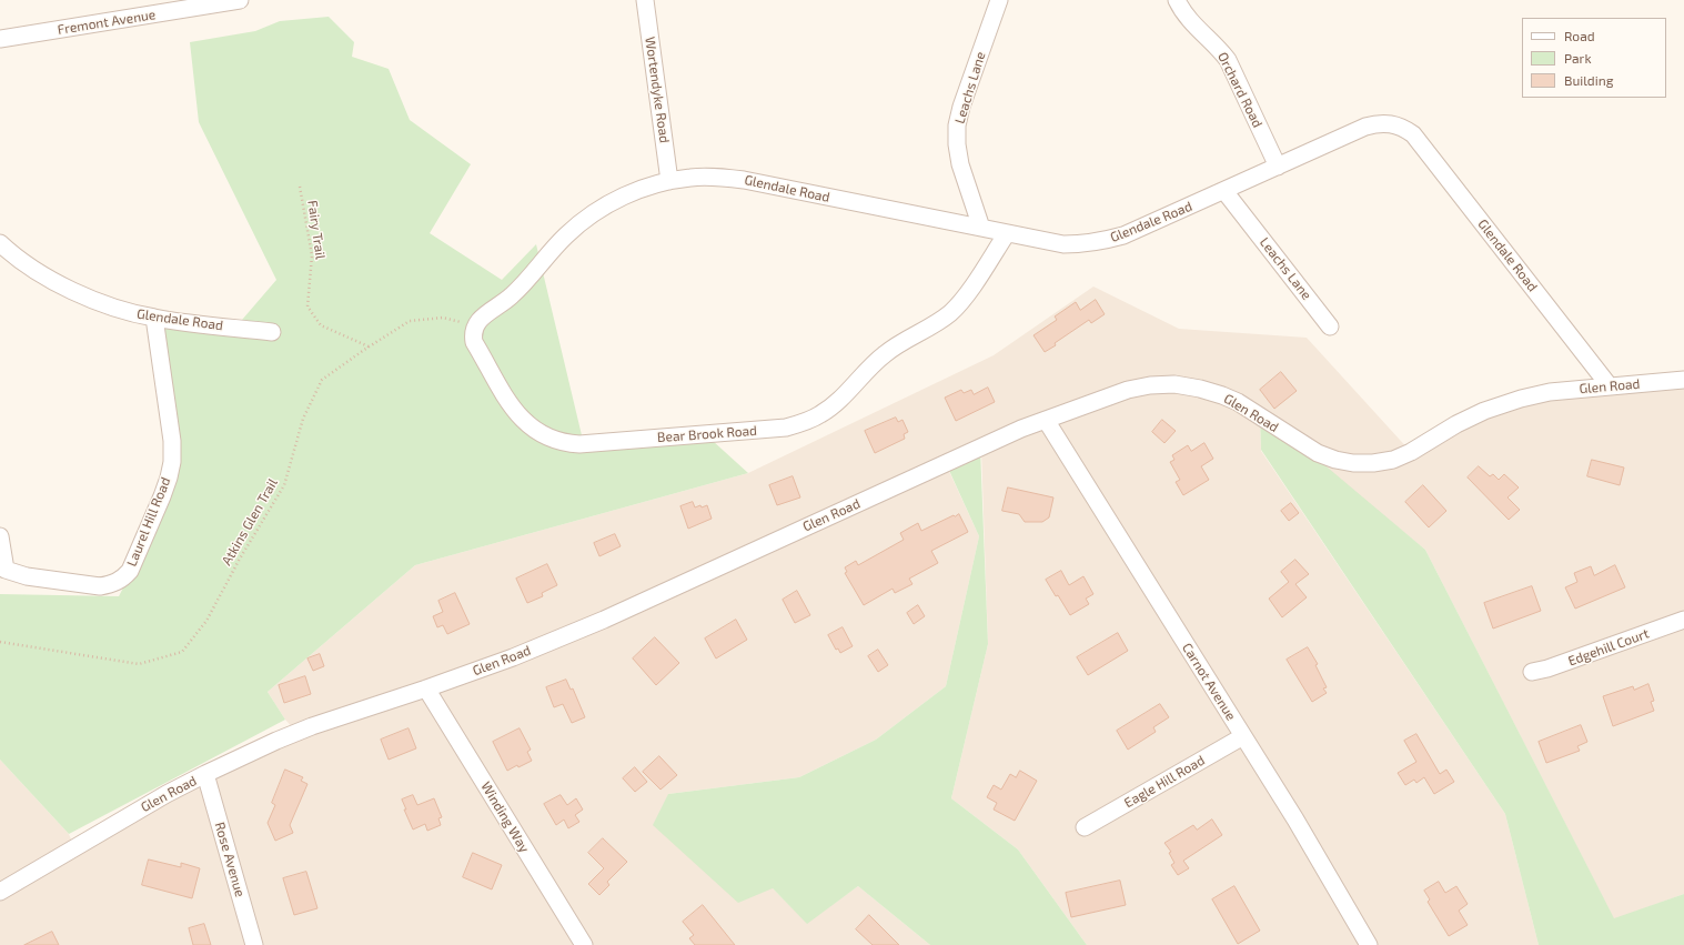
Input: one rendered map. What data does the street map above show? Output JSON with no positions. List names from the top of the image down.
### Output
{
  "streets": {
    "street": [
      "Fremont Avenue",
      "Leachs Lane",
      "Wortendyke Road",
      "Orchard Road",
      "Glendale Road",
      "Glen Road",
      "Bear Brook Road",
      "Laurel Hill Road",
      "Edgehill Court",
      "Carnot Avenue",
      "Eagle Hill Road",
      "Winding Way",
      "Rose Avenue"
    ],
    "path": ["Fairy Trail", "Atkins Glen Trail"]
  },
  "crossings": [
    ["Leachs Lane", "Glendale Road"],
    ["Wortendyke Road", "Glendale Road"],
    ["Orchard Road", "Glendale Road"],
    ["Glendale Road", "Glen Road"],
    ["Glendale Road", "Bear Brook Road"],
    ["Glendale Road", "Laurel Hill Road"],
    ["Glendale Road", "Atkins Glen Trail"],
    ["Fairy Trail", "Atkins Glen Trail"],
    ["Glen Road", "Carnot Avenue"],
    ["Glen Road", "Winding Way"],
    ["Glen Road", "Rose Avenue"],
    ["Bear Brook Road", "Atkins Glen Trail"],
    ["Carnot Avenue", "Eagle Hill Road"]
  ],
  "legend": ["Road", "Park", "Building"]
}
